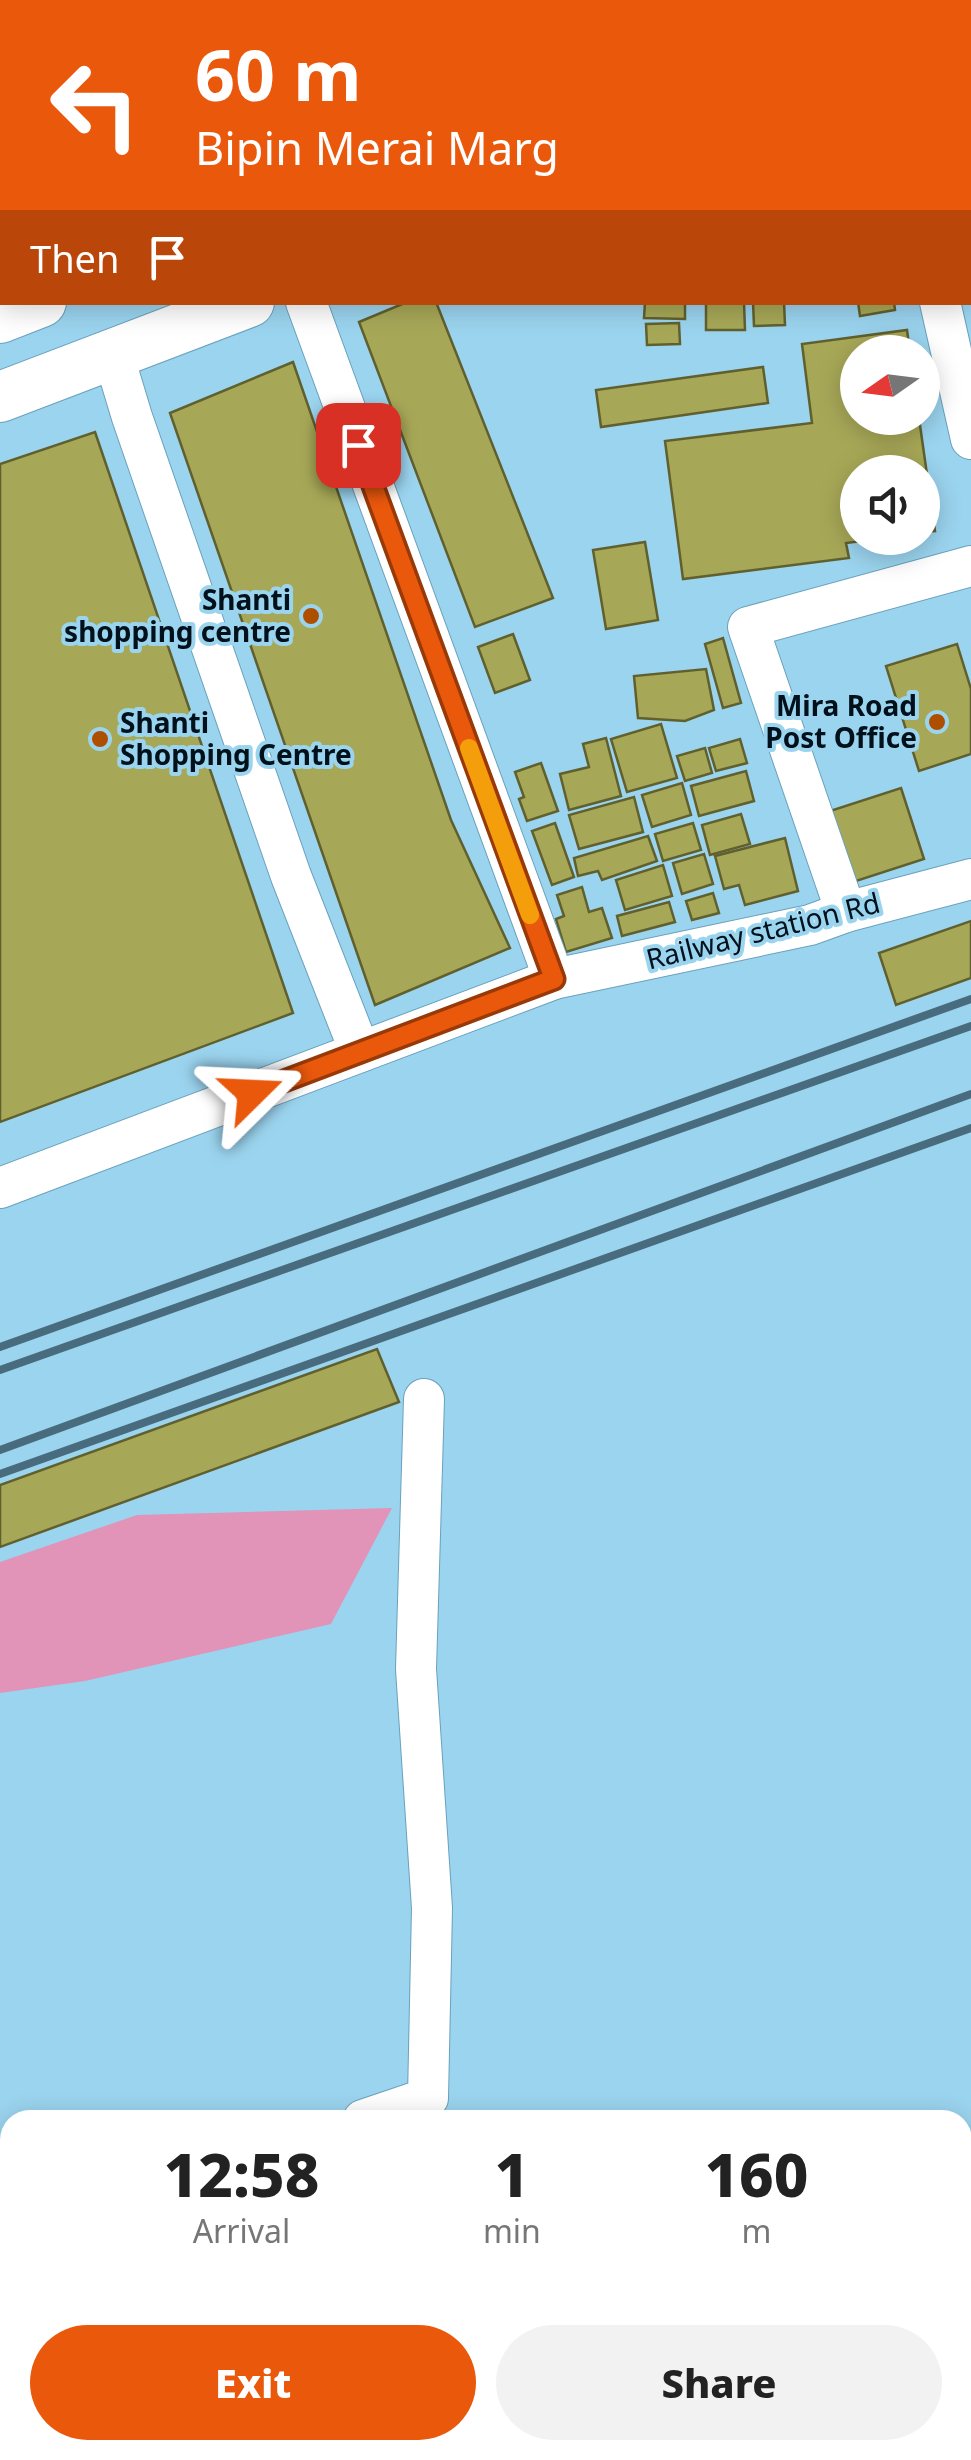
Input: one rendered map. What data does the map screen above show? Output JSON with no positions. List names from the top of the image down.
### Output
{
  "streets": {
    "street": ["Railway station Rd"]
  },
  "places": ["Shanti shopping centre", "Mira Road Post Office", "Shanti Shopping Centre"],
  "north": "left",
  "page": {
    "turn": ["60 m", "Bipin Merai Marg"],
    "then": "Then",
    "eta": [
      "12:58",
      "Arrival",
      "1",
      "min",
      "160",
      "m"
    ],
    "buttons": ["Exit", "Share"]
  }
}
